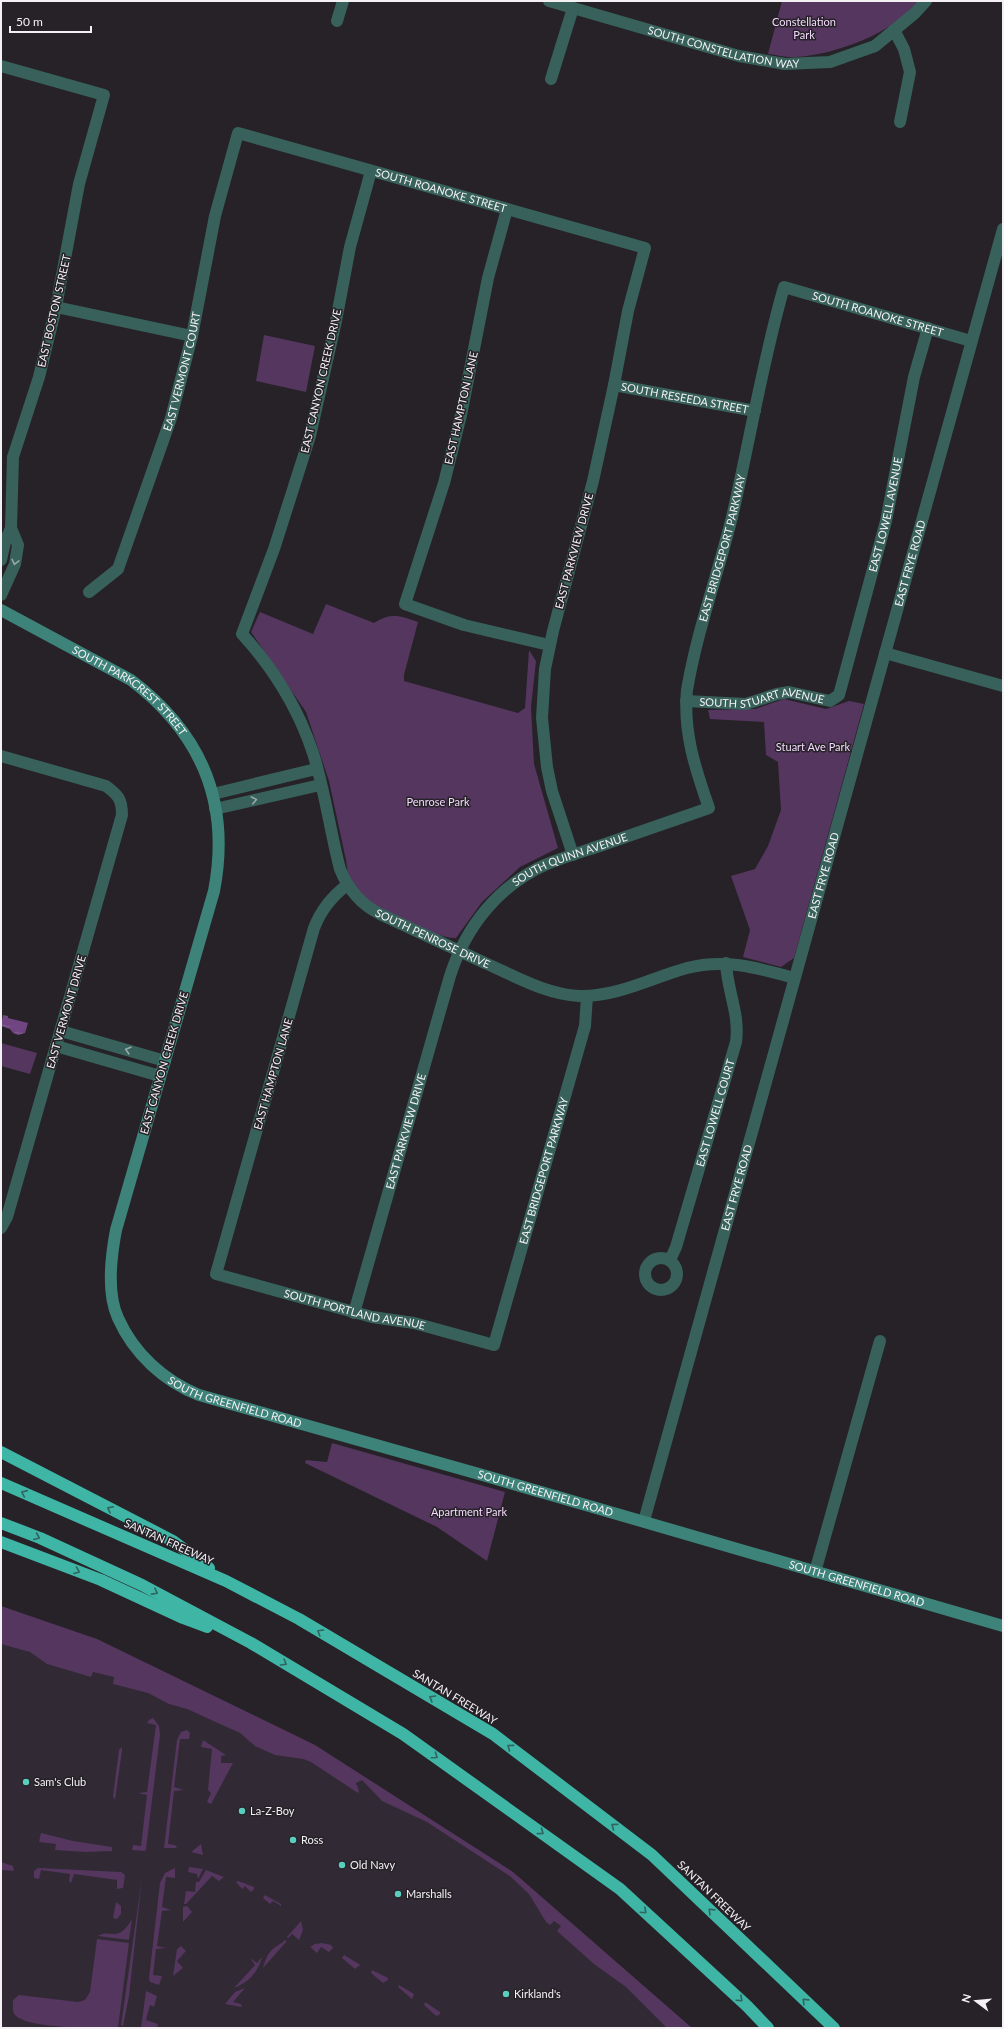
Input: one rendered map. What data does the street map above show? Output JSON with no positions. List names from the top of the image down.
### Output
{
  "streets": {
    "highway": ["SANTAN FREEWAY"],
    "street": [
      "SOUTH CONSTELLATION WAY",
      "SOUTH ROANOKE STREET",
      "EAST BOSTON STREET",
      "EAST VERMONT COURT",
      "EAST CANYON CREEK DRIVE",
      "SOUTH RESEEDA STREET",
      "EAST HAMPTON LANE",
      "EAST LOWELL AVENUE",
      "EAST BRIDGEPORT PARKWAY",
      "EAST PARKVIEW DRIVE",
      "EAST FRYE ROAD",
      "SOUTH PARKCREST STREET",
      "SOUTH STUART AVENUE",
      "SOUTH QUINN AVENUE",
      "SOUTH PENROSE DRIVE",
      "EAST VERMONT DRIVE",
      "EAST LOWELL COURT",
      "SOUTH PORTLAND AVENUE",
      "SOUTH GREENFIELD ROAD"
    ]
  },
  "crossings": [
    ["SOUTH ROANOKE STREET", "EAST VERMONT COURT"],
    ["SOUTH ROANOKE STREET", "EAST CANYON CREEK DRIVE"],
    ["SOUTH ROANOKE STREET", "EAST HAMPTON LANE"],
    ["SOUTH ROANOKE STREET", "EAST LOWELL AVENUE"],
    ["SOUTH ROANOKE STREET", "EAST BRIDGEPORT PARKWAY"],
    ["SOUTH ROANOKE STREET", "EAST PARKVIEW DRIVE"],
    ["SOUTH ROANOKE STREET", "EAST FRYE ROAD"],
    ["EAST CANYON CREEK DRIVE", "SOUTH PARKCREST STREET"],
    ["EAST CANYON CREEK DRIVE", "SOUTH PENROSE DRIVE"],
    ["EAST CANYON CREEK DRIVE", "SOUTH GREENFIELD ROAD"],
    ["SOUTH RESEEDA STREET", "EAST BRIDGEPORT PARKWAY"],
    ["SOUTH RESEEDA STREET", "EAST PARKVIEW DRIVE"],
    ["EAST HAMPTON LANE", "EAST PARKVIEW DRIVE"],
    ["EAST HAMPTON LANE", "SOUTH PENROSE DRIVE"],
    ["EAST HAMPTON LANE", "SOUTH PORTLAND AVENUE"],
    ["EAST LOWELL AVENUE", "SOUTH STUART AVENUE"],
    ["EAST BRIDGEPORT PARKWAY", "SOUTH STUART AVENUE"],
    ["EAST BRIDGEPORT PARKWAY", "SOUTH QUINN AVENUE"],
    ["EAST BRIDGEPORT PARKWAY", "SOUTH PENROSE DRIVE"],
    ["EAST BRIDGEPORT PARKWAY", "SOUTH PORTLAND AVENUE"],
    ["EAST PARKVIEW DRIVE", "SOUTH QUINN AVENUE"],
    ["EAST PARKVIEW DRIVE", "SOUTH PENROSE DRIVE"],
    ["EAST PARKVIEW DRIVE", "SOUTH PORTLAND AVENUE"],
    ["EAST FRYE ROAD", "SOUTH PENROSE DRIVE"],
    ["EAST FRYE ROAD", "SOUTH GREENFIELD ROAD"],
    ["SOUTH QUINN AVENUE", "SOUTH PENROSE DRIVE"],
    ["SOUTH PENROSE DRIVE", "EAST LOWELL COURT"]
  ],
  "parks": [
    "Constellation Park",
    "Stuart Ave Park",
    "Penrose Park",
    "Apartment Park"
  ],
  "places": [
    "Sam's Club",
    "La-Z-Boy",
    "Ross",
    "Old Navy",
    "Marshalls",
    "Kirkland's"
  ],
  "scale_bar": "50 m",
  "north": "left"
}
